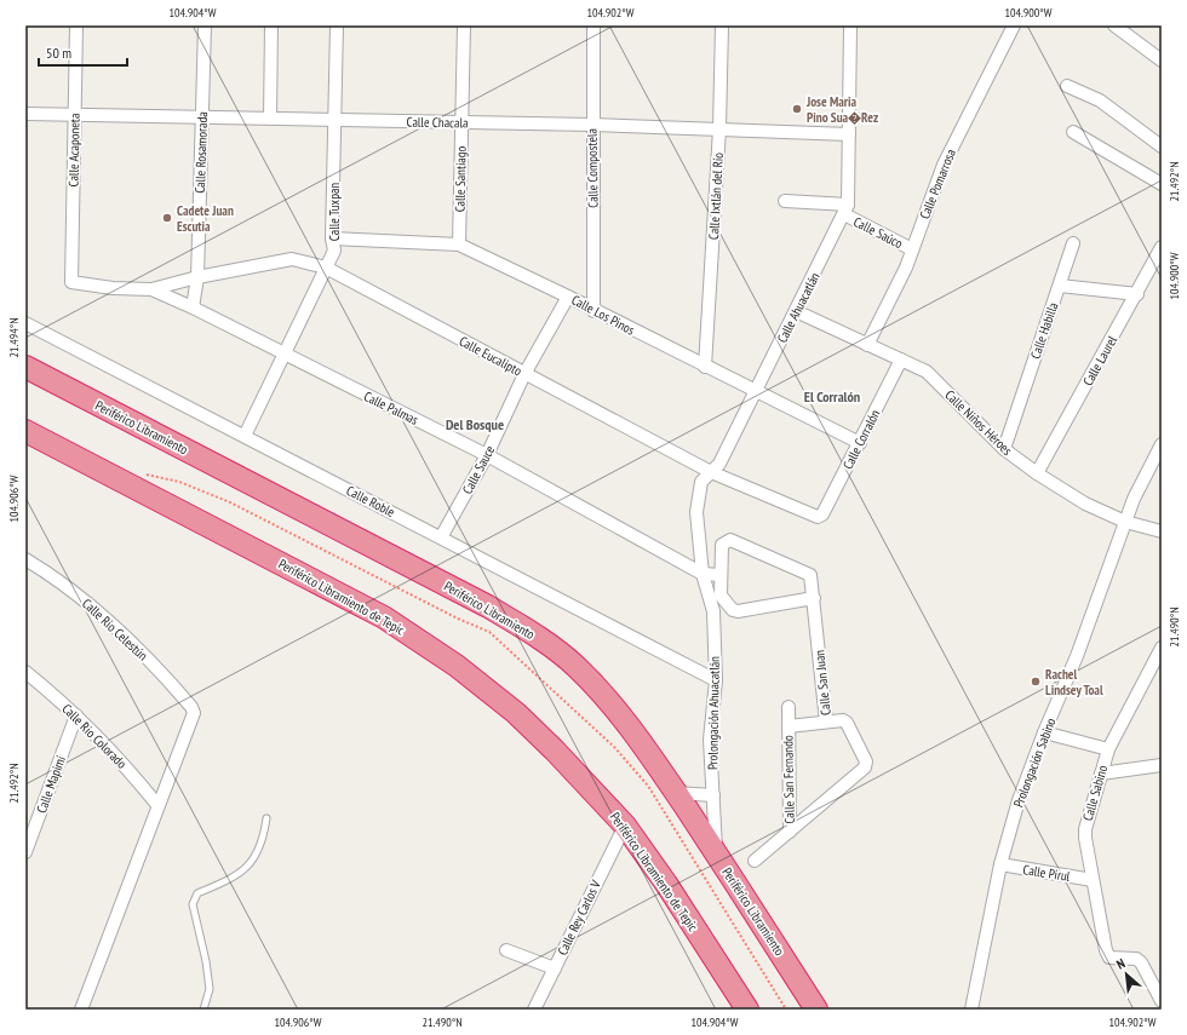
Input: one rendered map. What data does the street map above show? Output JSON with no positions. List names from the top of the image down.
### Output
{
  "streets": {
    "highway": ["Periférico Libramiento", "Periférico Libramiento de Tepic"],
    "street": [
      "Calle Chacala",
      "Calle Acaponeta",
      "Calle Rosamorada",
      "Calle Compostela",
      "Calle Santiago",
      "Calle Pomarrosa",
      "Calle Ixtlán del Río",
      "Calle Tuxpan",
      "Calle Saúco",
      "Calle Ahuacatlán",
      "Calle Los Pinos",
      "Calle Habilla",
      "Calle Eucalipto",
      "Calle Laurel",
      "Calle Palmas",
      "Calle Niños Héroes",
      "Calle Corralón",
      "Calle Sauce",
      "Calle Roble",
      "Calle Rio Celestún",
      "Calle San Juan",
      "Prolongación Ahuacatlán",
      "Calle Rio Colorado",
      "Prolongación Sabino",
      "Calle San Fernando",
      "Calle Mapimí",
      "Calle Sabino",
      "Calle Pirul",
      "Calle Rey Carlos V"
    ]
  },
  "crossings": [
    ["Calle Chacala", "Calle Acaponeta"],
    ["Calle Chacala", "Calle Rosamorada"],
    ["Calle Chacala", "Calle Compostela"],
    ["Calle Chacala", "Calle Santiago"],
    ["Calle Chacala", "Calle Ixtlán del Río"],
    ["Calle Chacala", "Calle Tuxpan"],
    ["Calle Chacala", "Calle Ahuacatlán"],
    ["Calle Acaponeta", "Calle Palmas"],
    ["Calle Rosamorada", "Calle Eucalipto"],
    ["Calle Rosamorada", "Calle Palmas"],
    ["Calle Compostela", "Calle Los Pinos"],
    ["Calle Santiago", "Calle Los Pinos"],
    ["Calle Pomarrosa", "Calle Saúco"],
    ["Calle Pomarrosa", "Calle Niños Héroes"],
    ["Calle Ixtlán del Río", "Calle Los Pinos"],
    ["Calle Tuxpan", "Calle Los Pinos"],
    ["Calle Tuxpan", "Calle Eucalipto"],
    ["Calle Tuxpan", "Calle Palmas"],
    ["Calle Tuxpan", "Calle Roble"],
    ["Calle Saúco", "Calle Ahuacatlán"],
    ["Calle Ahuacatlán", "Calle Los Pinos"],
    ["Calle Ahuacatlán", "Calle Eucalipto"],
    ["Calle Ahuacatlán", "Calle Palmas"],
    ["Calle Ahuacatlán", "Calle Niños Héroes"],
    ["Calle Ahuacatlán", "Prolongación Ahuacatlán"],
    ["Calle Los Pinos", "Calle Corralón"],
    ["Calle Los Pinos", "Calle Sauce"],
    ["Calle Habilla", "Calle Laurel"],
    ["Calle Habilla", "Calle Niños Héroes"],
    ["Calle Eucalipto", "Calle Palmas"],
    ["Calle Eucalipto", "Calle Corralón"],
    ["Calle Eucalipto", "Calle Sauce"],
    ["Calle Laurel", "Calle Niños Héroes"],
    ["Calle Palmas", "Calle Sauce"],
    ["Calle Palmas", "Prolongación Ahuacatlán"],
    ["Calle Niños Héroes", "Calle Corralón"],
    ["Calle Niños Héroes", "Prolongación Sabino"],
    ["Periférico Libramiento", "Prolongación Ahuacatlán"],
    ["Calle Sauce", "Calle Roble"],
    ["Calle Roble", "Prolongación Ahuacatlán"],
    ["Periférico Libramiento de Tepic", "Calle Rey Carlos V"],
    ["Calle Rio Celestún", "Calle Rio Colorado"],
    ["Calle San Juan", "Calle San Fernando"],
    ["Calle Rio Colorado", "Calle Mapimí"],
    ["Prolongación Sabino", "Calle Pirul"],
    ["Calle Sabino", "Calle Pirul"]
  ],
  "districts": ["El Corralón", "Del Bosque"],
  "places": ["Jose Maria Pino Sua�Rez", "Cadete Juan Escutia", "Rachel Lindsey Toal"],
  "scale_bar": "50 m",
  "north": "top left",
  "coordinates": [
    "104.904°W",
    "104.902°W",
    "104.900°W",
    "21.492°N",
    "21.494°N",
    "104.906°W",
    "21.490°N"
  ]
}
